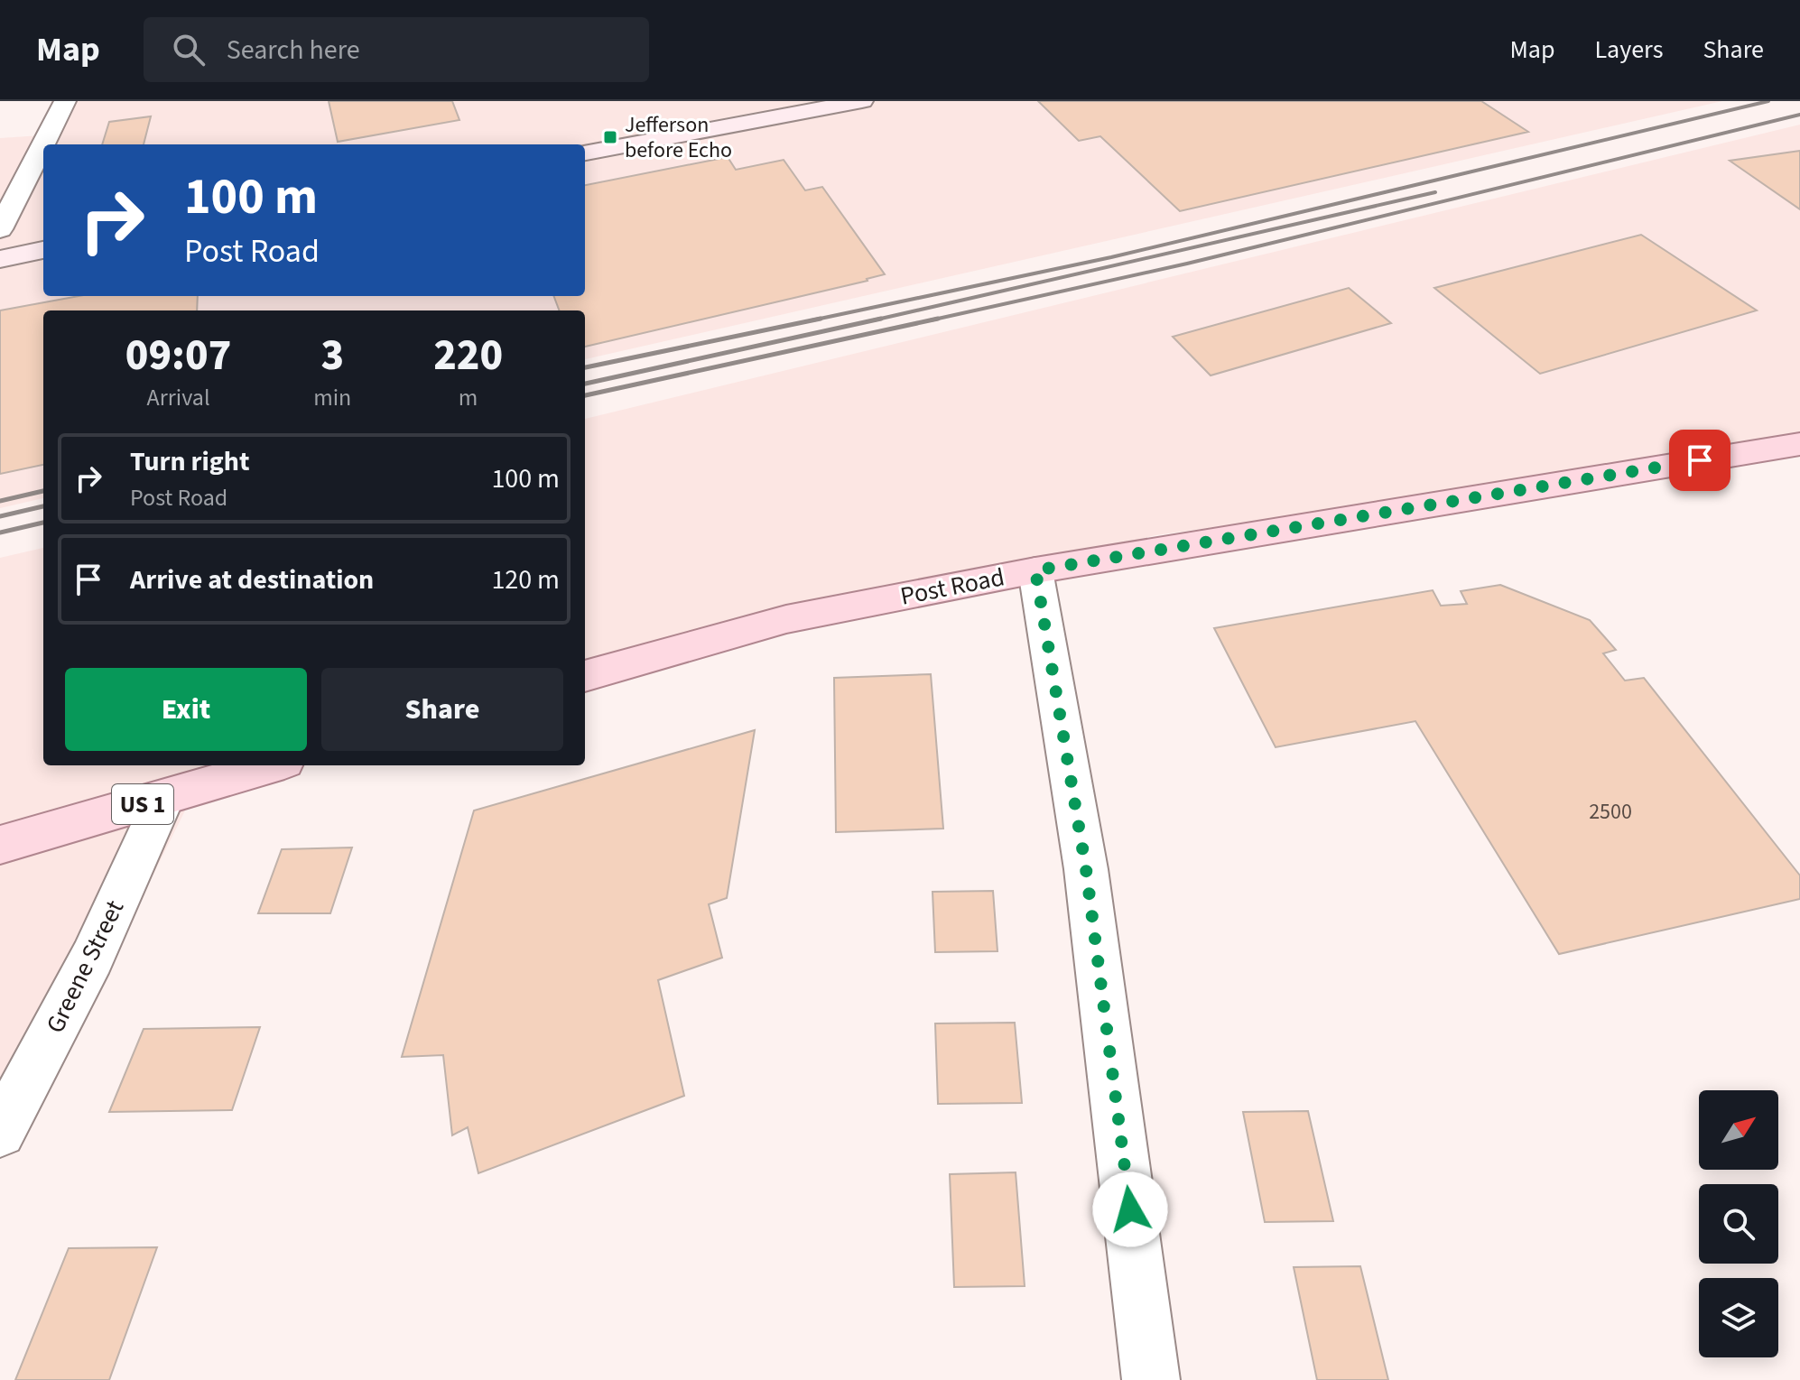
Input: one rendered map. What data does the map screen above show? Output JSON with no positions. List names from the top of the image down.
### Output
{
  "streets": {
    "main road": ["Post Road", "US 1"],
    "street": ["Greene Street"]
  },
  "crossings": [
    ["US 1", "Greene Street"]
  ],
  "places": {
    "transit": ["Jefferson before Echo"]
  },
  "house_numbers": ["2500"],
  "north": "top right",
  "page": {
    "header": "Map",
    "search": "Search here",
    "nav": ["Map", "Layers", "Share"],
    "turn": ["100 m", "Post Road"],
    "eta": [
      "09:07",
      "Arrival",
      "3",
      "min",
      "220",
      "m"
    ],
    "list": [
      {
        "name": "Turn right",
        "note": "Post Road",
        "value": "100 m"
      },
      {
        "name": "Arrive at destination",
        "value": "120 m"
      }
    ],
    "buttons": ["Exit", "Share"]
  }
}
